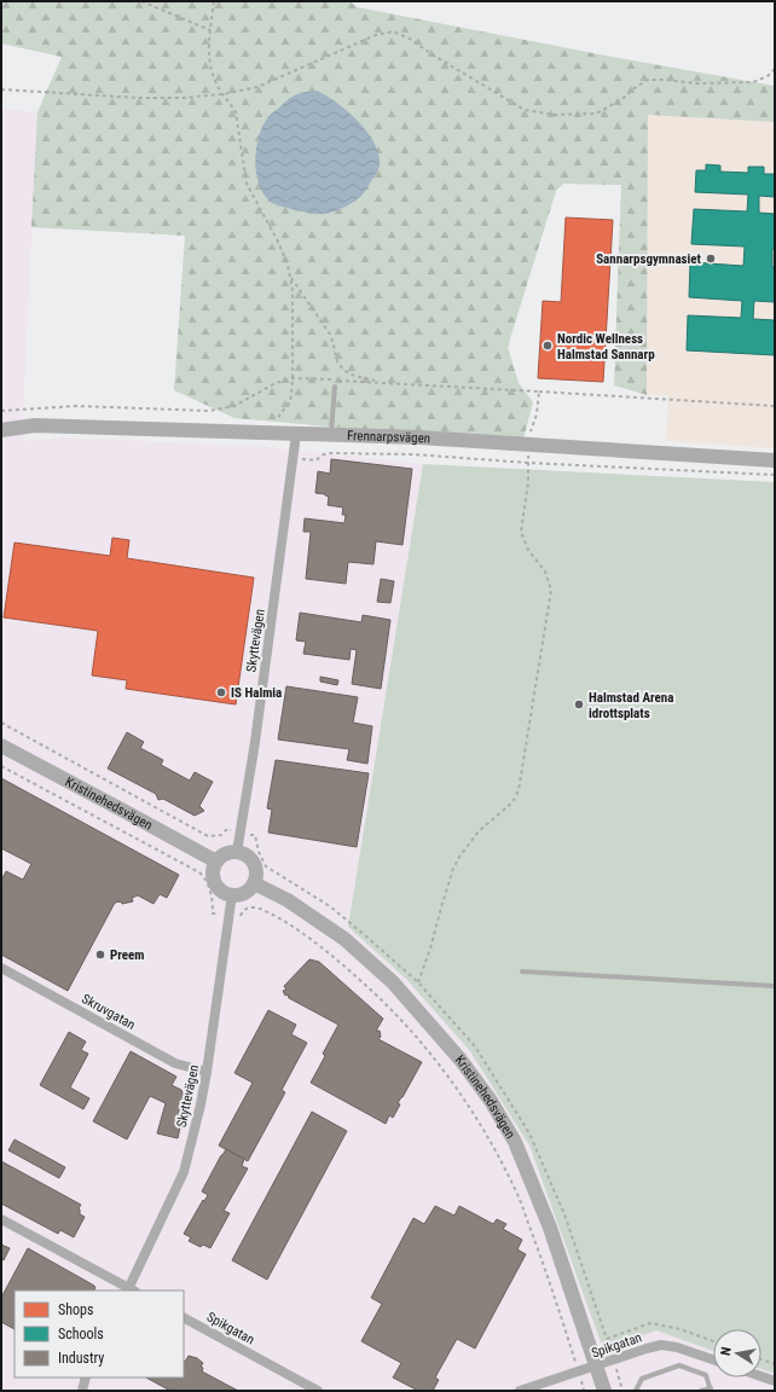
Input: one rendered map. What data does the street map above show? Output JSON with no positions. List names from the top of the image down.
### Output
{
  "streets": {
    "street": [
      "Frennarpsvägen",
      "Skyttevägen",
      "Kristinehedsvägen",
      "Skruvgatan",
      "Spikgatan"
    ]
  },
  "crossings": [
    ["Frennarpsvägen", "Skyttevägen"],
    ["Skyttevägen", "Kristinehedsvägen"],
    ["Skyttevägen", "Skruvgatan"],
    ["Kristinehedsvägen", "Spikgatan"]
  ],
  "places": [
    "Sannarpsgymnasiet",
    "Nordic Wellness Halmstad Sannarp",
    "IS Halmia",
    "Halmstad Arena idrottsplats",
    "Preem"
  ],
  "legend": ["Shops", "Schools", "Industry"],
  "north": "left"
}
